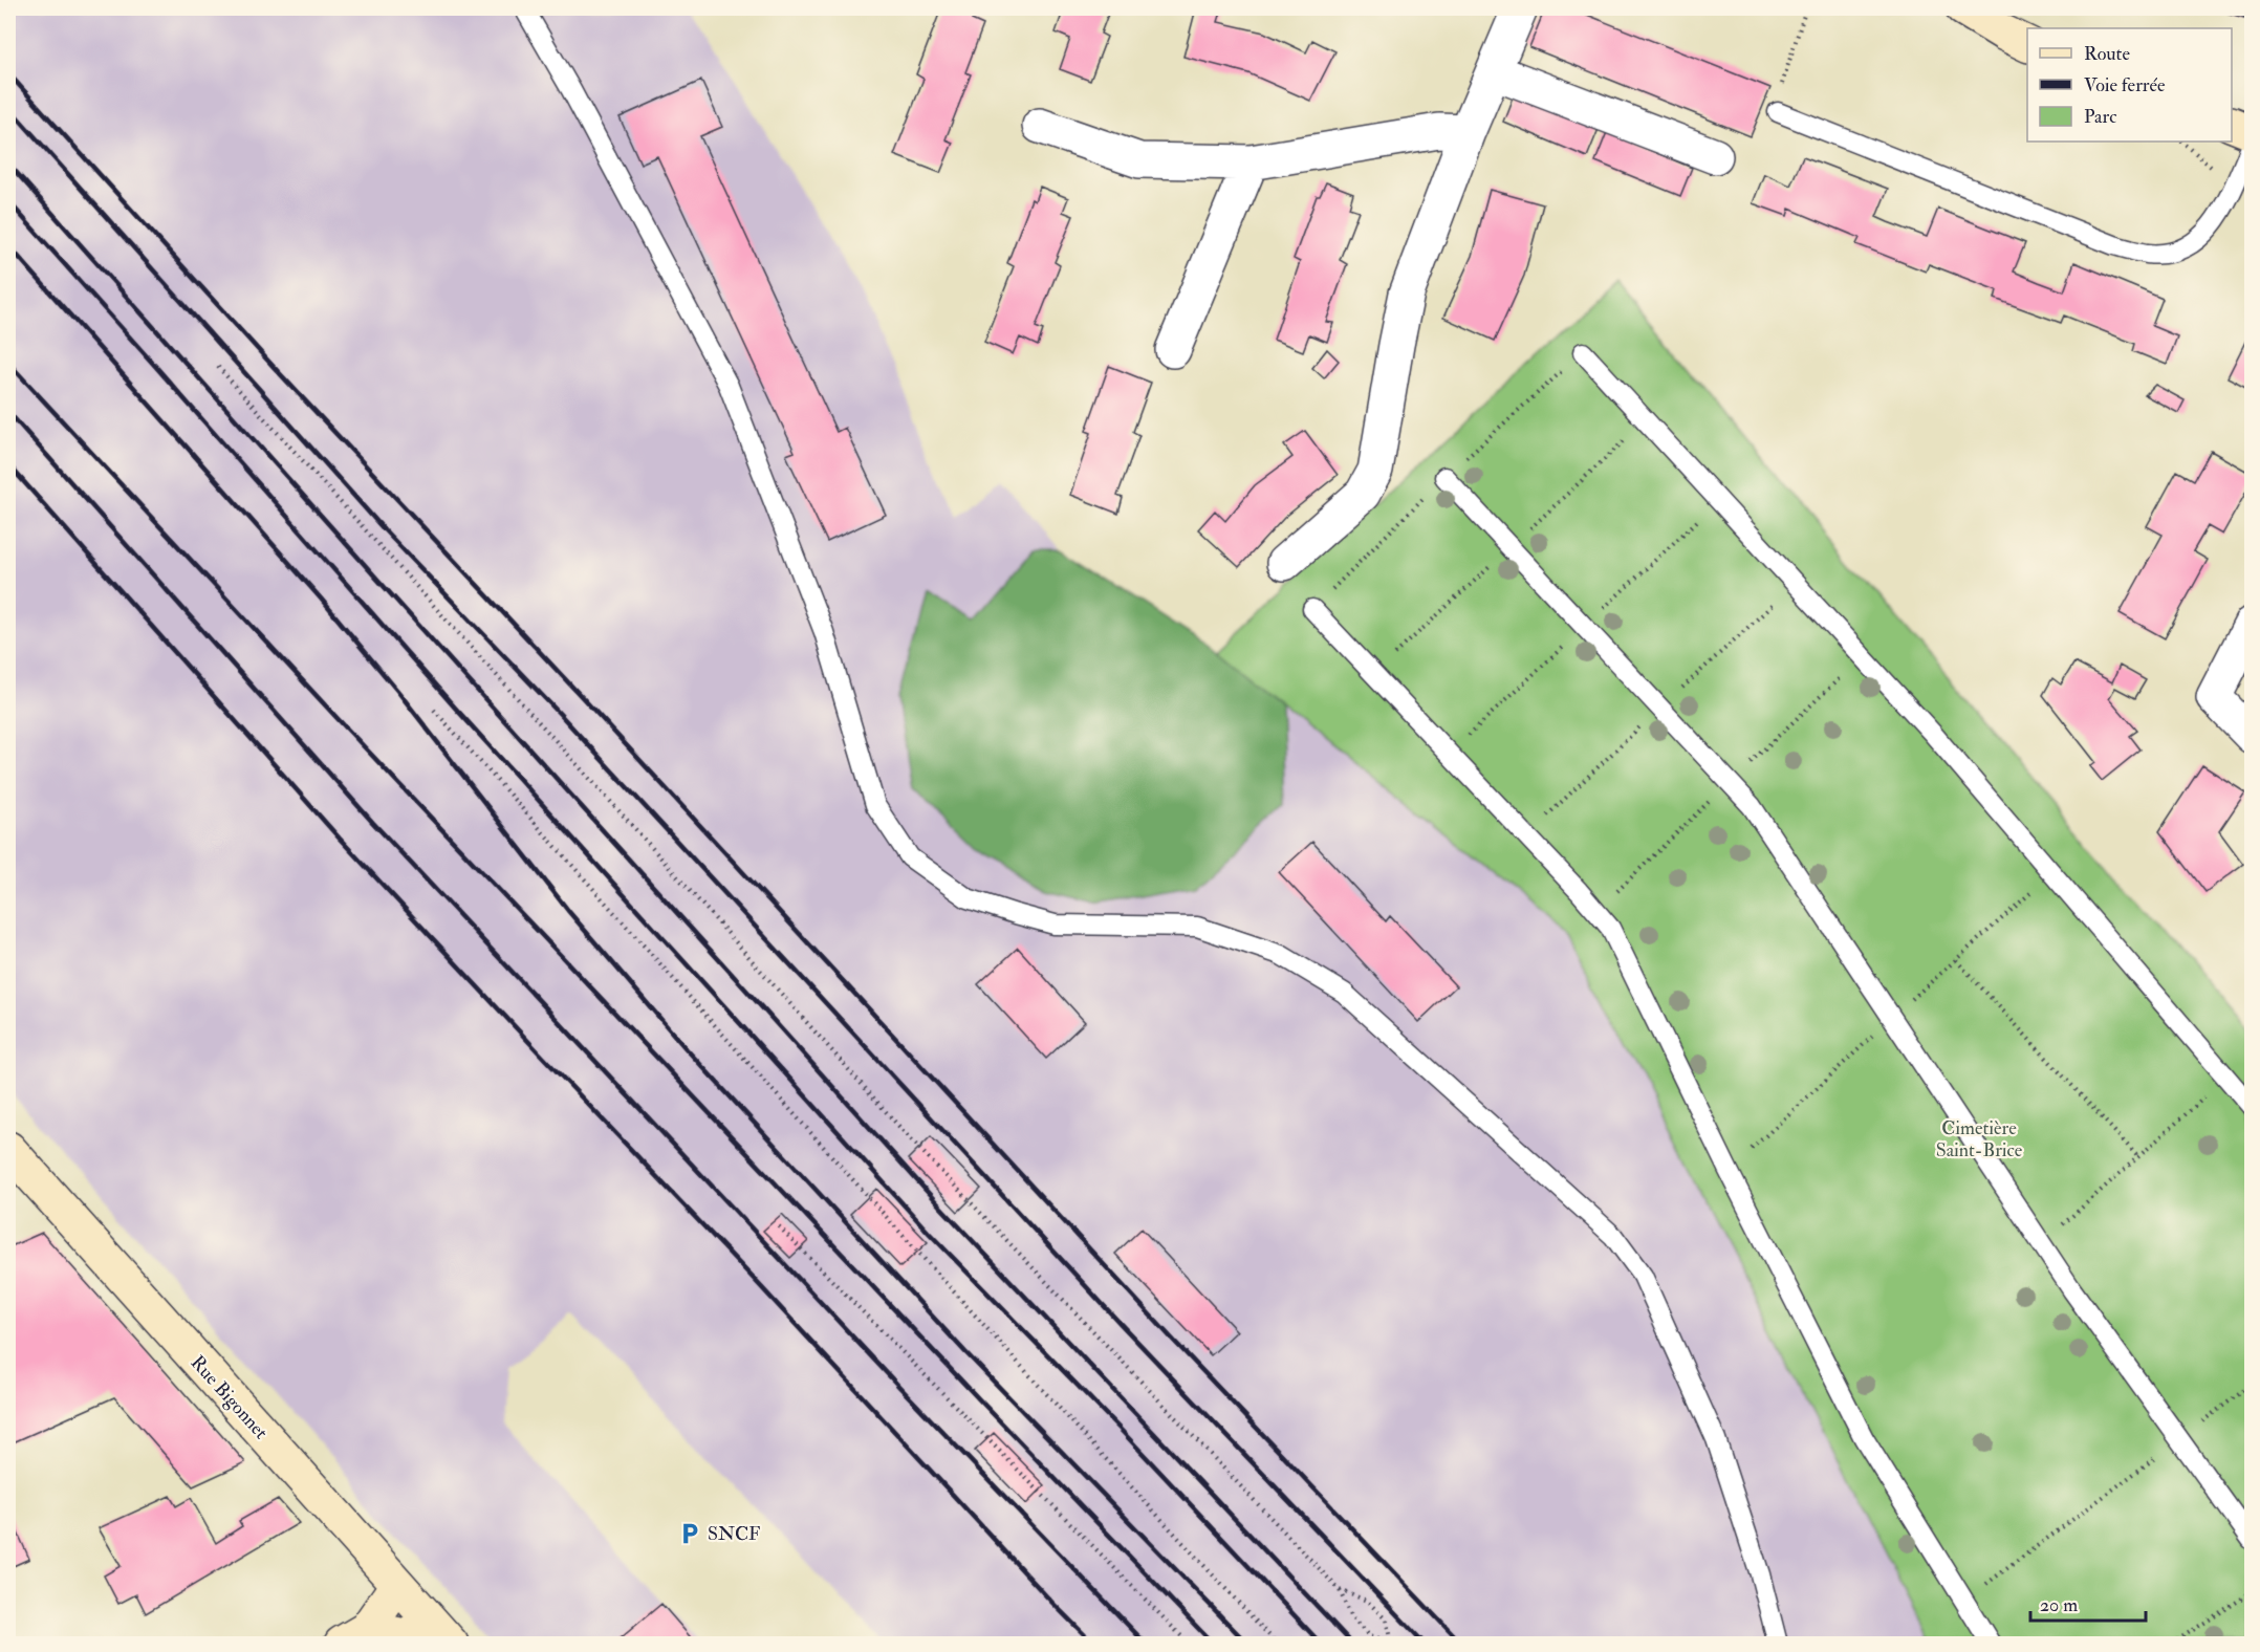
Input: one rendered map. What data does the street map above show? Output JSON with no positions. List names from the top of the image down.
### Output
{
  "streets": {
    "street": ["Rue Bigonnet"]
  },
  "parks": ["Cimetière Saint-Brice"],
  "places": {
    "parking": ["SNCF"]
  },
  "legend": ["Route", "Voie ferrée", "Parc"],
  "scale_bar": "20 m"
}
